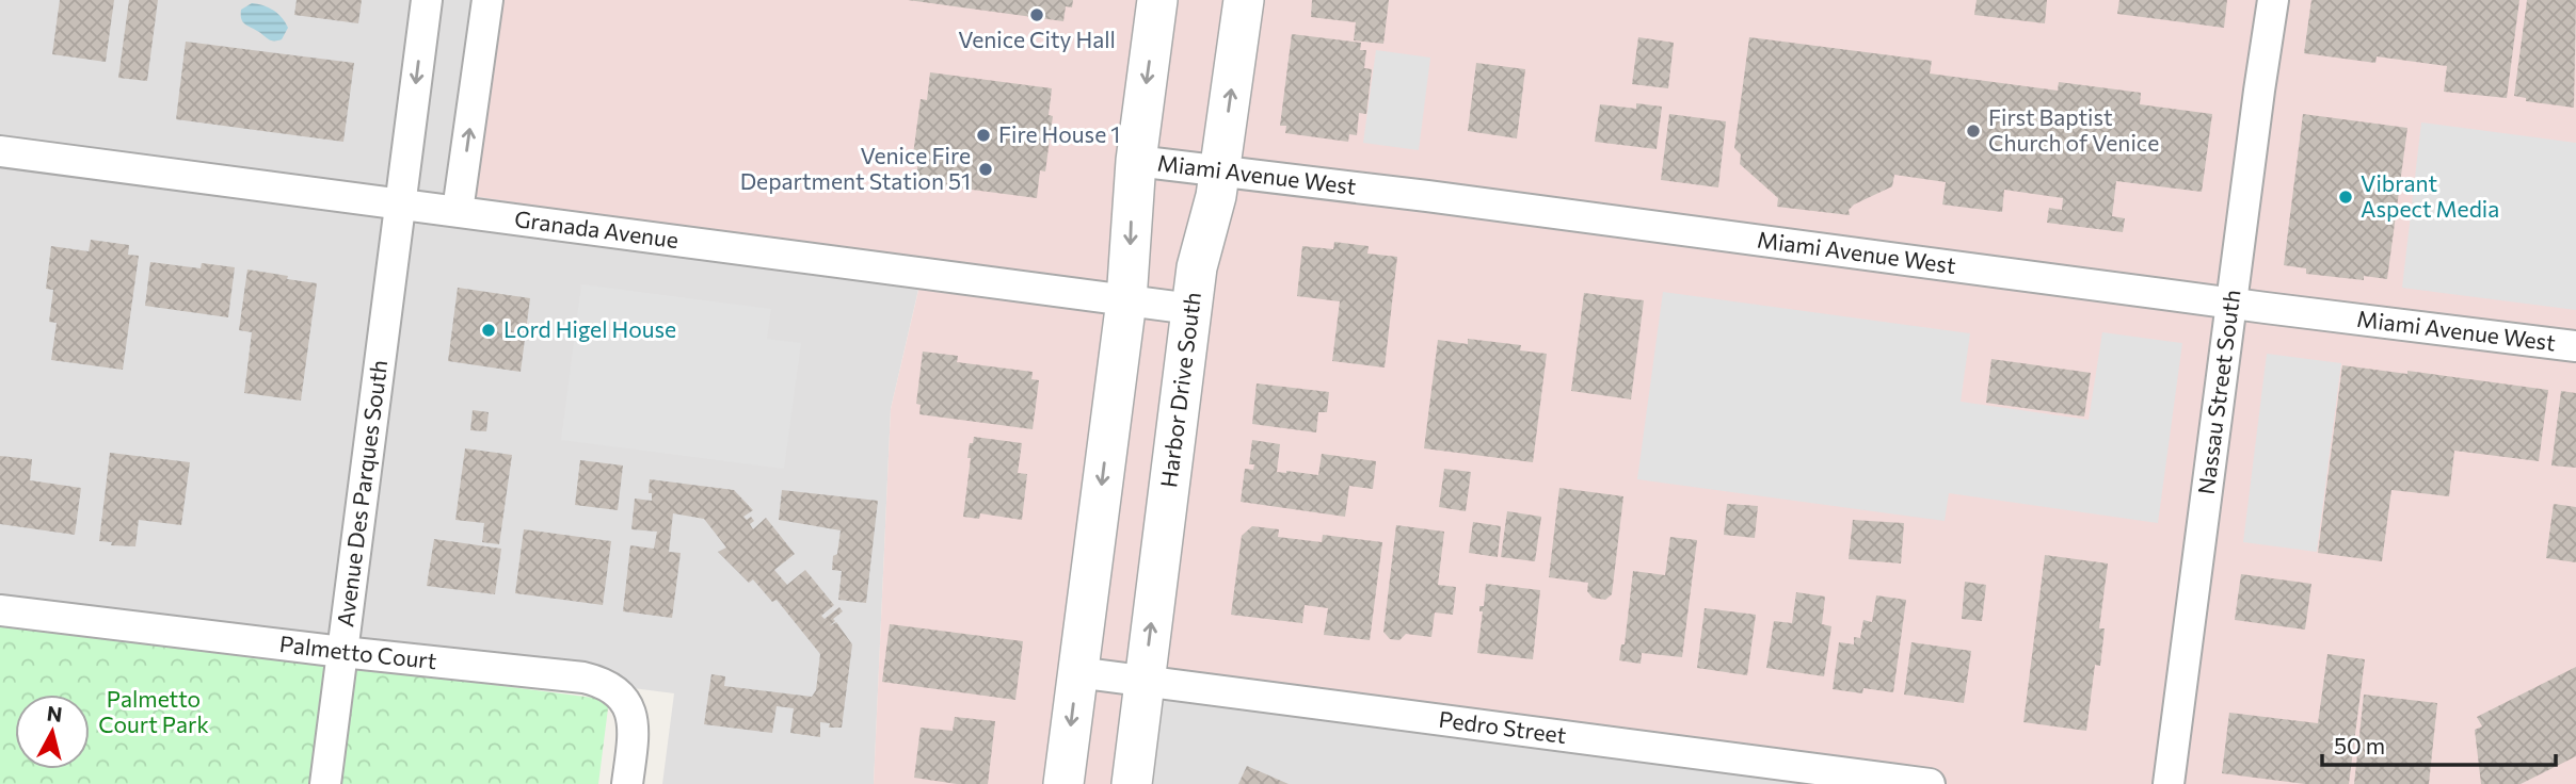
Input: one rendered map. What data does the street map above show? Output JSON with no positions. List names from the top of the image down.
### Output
{
  "streets": {
    "street": [
      "Miami Avenue West",
      "Granada Avenue",
      "Harbor Drive South",
      "Nassau Street South",
      "Avenue Des Parques South",
      "Palmetto Court",
      "Pedro Street"
    ]
  },
  "crossings": [
    ["Miami Avenue West", "Harbor Drive South"],
    ["Miami Avenue West", "Nassau Street South"],
    ["Granada Avenue", "Harbor Drive South"],
    ["Granada Avenue", "Avenue Des Parques South"],
    ["Harbor Drive South", "Pedro Street"],
    ["Avenue Des Parques South", "Palmetto Court"]
  ],
  "parks": ["Palmetto Court Park"],
  "places": [
    "Venice City Hall",
    "First Baptist Church of Venice",
    "Fire House 1",
    "Venice Fire Department Station 51",
    "Vibrant Aspect Media",
    "Lord Higel House"
  ],
  "scale_bar": "50 m",
  "north": "top"
}
